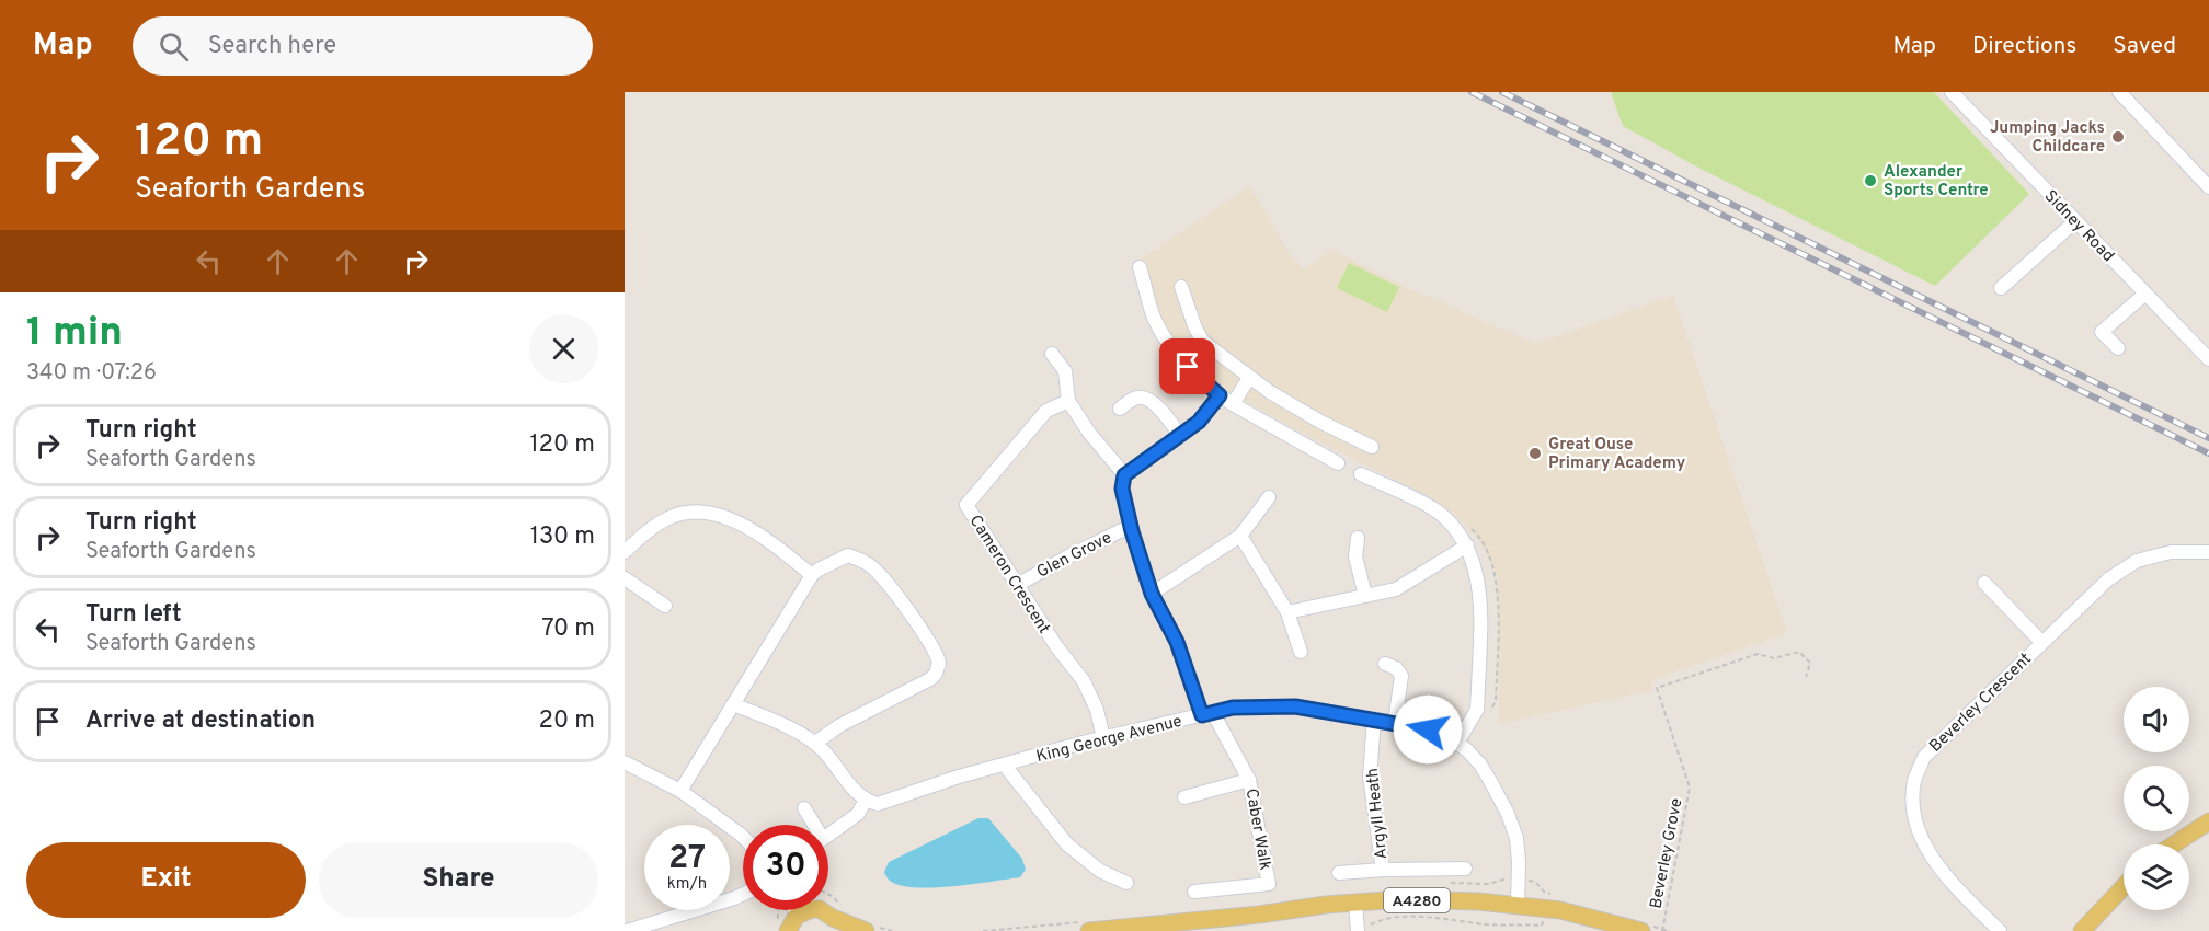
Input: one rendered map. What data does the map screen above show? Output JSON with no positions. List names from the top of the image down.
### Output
{
  "streets": {
    "main road": ["A4280"],
    "street": [
      "Sidney Road",
      "Glen Grove",
      "Cameron Crescent",
      "Beverley Crescent",
      "King George Avenue",
      "Argyll Heath",
      "Caber Walk"
    ],
    "path": ["Beverley Grove"]
  },
  "crossings": [
    ["Glen Grove", "Cameron Crescent"],
    ["Glen Grove", "Caber Walk"],
    ["Cameron Crescent", "King George Avenue"],
    ["King George Avenue", "Argyll Heath"],
    ["King George Avenue", "Caber Walk"],
    ["King George Avenue", "A4280"]
  ],
  "places": ["Jumping Jacks Childcare", "Alexander Sports Centre", "Great Ouse Primary Academy"],
  "page": {
    "header": "Map",
    "search": "Search here",
    "nav": ["Map", "Directions", "Saved"],
    "turn": ["120 m", "Seaforth Gardens"],
    "heading": ["1 min", "340 m · 07:26"],
    "list": [
      {
        "name": "Turn right",
        "note": "Seaforth Gardens",
        "value": "120 m"
      },
      {
        "name": "Turn right",
        "note": "Seaforth Gardens",
        "value": "130 m"
      },
      {
        "name": "Turn left",
        "note": "Seaforth Gardens",
        "value": "70 m"
      },
      {
        "name": "Arrive at destination",
        "value": "20 m"
      }
    ],
    "speed": "27 km/h",
    "limit": "30",
    "buttons": ["Exit", "Share"]
  }
}
